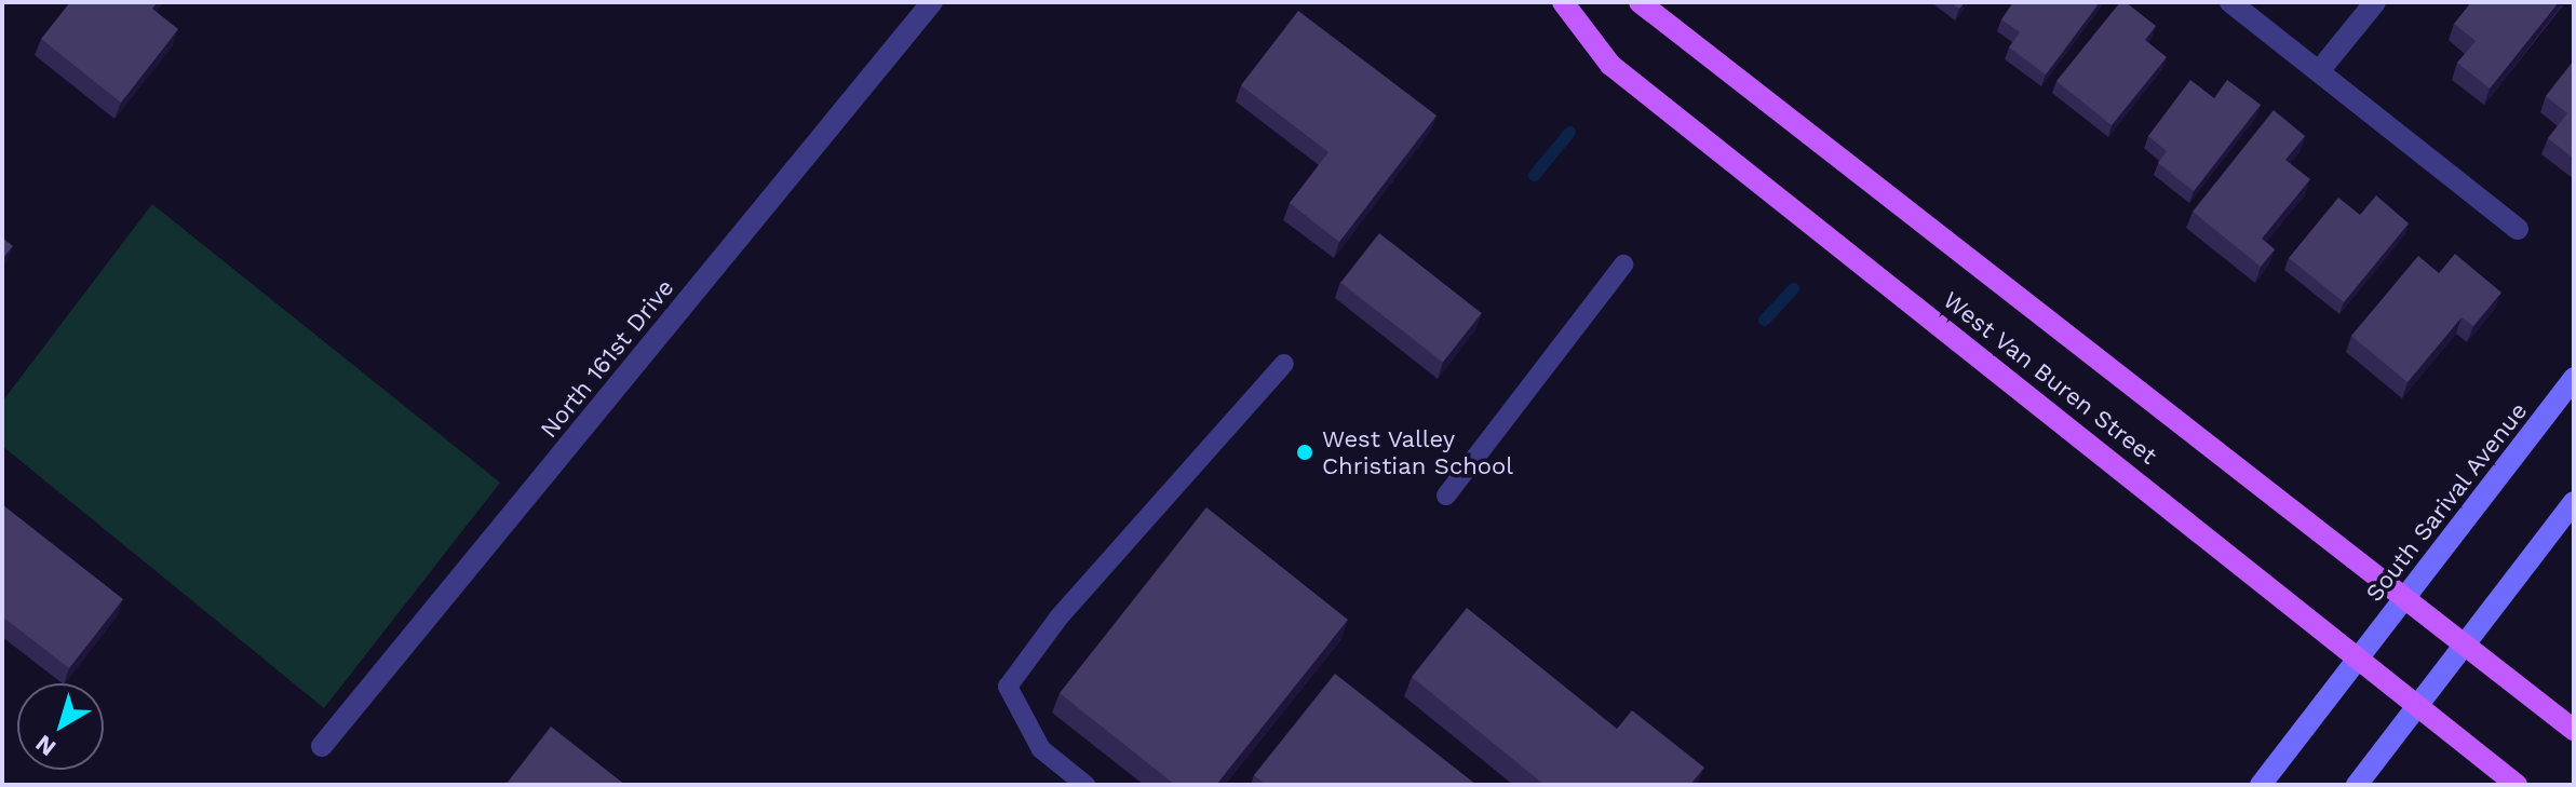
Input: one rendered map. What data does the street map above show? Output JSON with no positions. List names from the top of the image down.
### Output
{
  "streets": {
    "main road": ["West Van Buren Street", "South Sarival Avenue"],
    "street": ["North 161st Drive"]
  },
  "crossings": [
    ["West Van Buren Street", "South Sarival Avenue"]
  ],
  "places": ["West Valley Christian School"],
  "north": "bottom left"
}
